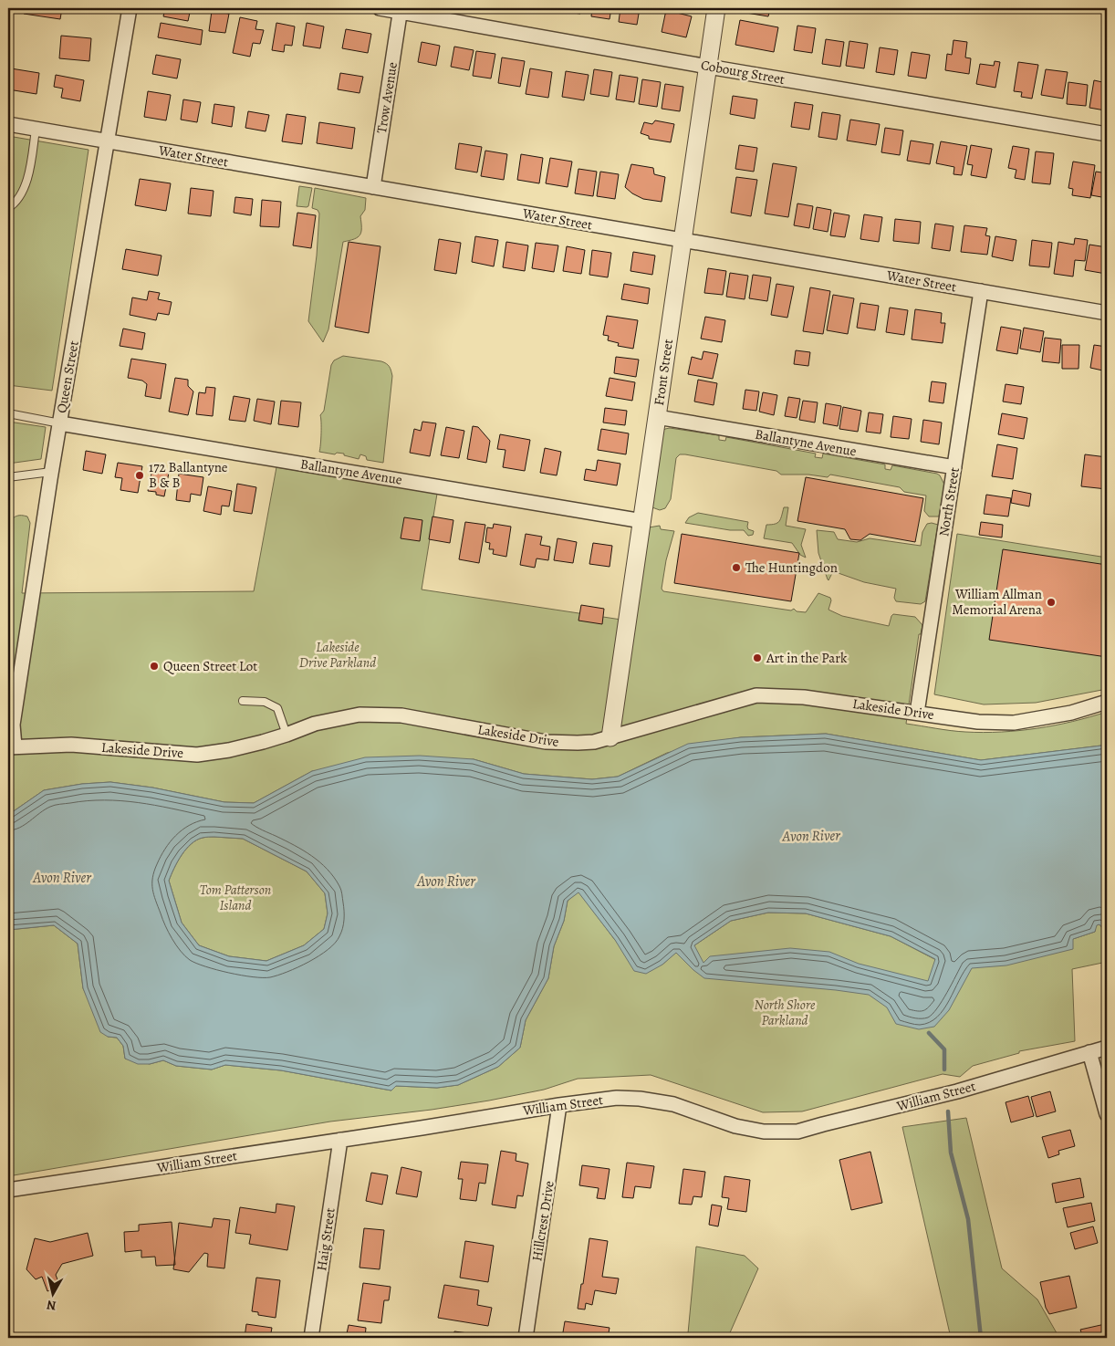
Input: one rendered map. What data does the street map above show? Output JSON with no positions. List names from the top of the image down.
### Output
{
  "streets": {
    "street": [
      "Cobourg Street",
      "Trow Avenue",
      "Water Street",
      "Front Street",
      "Queen Street",
      "Ballantyne Avenue",
      "North Street",
      "Lakeside Drive",
      "William Street",
      "Hillcrest Drive",
      "Haig Street"
    ]
  },
  "crossings": [
    ["Cobourg Street", "Trow Avenue"],
    ["Cobourg Street", "Front Street"],
    ["Trow Avenue", "Water Street"],
    ["Water Street", "Front Street"],
    ["Water Street", "Queen Street"],
    ["Water Street", "North Street"],
    ["Front Street", "Ballantyne Avenue"],
    ["Front Street", "Lakeside Drive"],
    ["Queen Street", "Ballantyne Avenue"],
    ["Queen Street", "Lakeside Drive"],
    ["Ballantyne Avenue", "North Street"],
    ["North Street", "Lakeside Drive"],
    ["William Street", "Hillcrest Drive"],
    ["William Street", "Haig Street"]
  ],
  "water": ["Avon River"],
  "parks": ["Lakeside Drive Parkland", "Tom Patterson Island", "North Shore Parkland"],
  "places": [
    "172 Ballantyne B & B",
    "The Huntingdon",
    "William Allman Memorial Arena",
    "Art in the Park",
    "Queen Street Lot"
  ],
  "north": "bottom"
}
